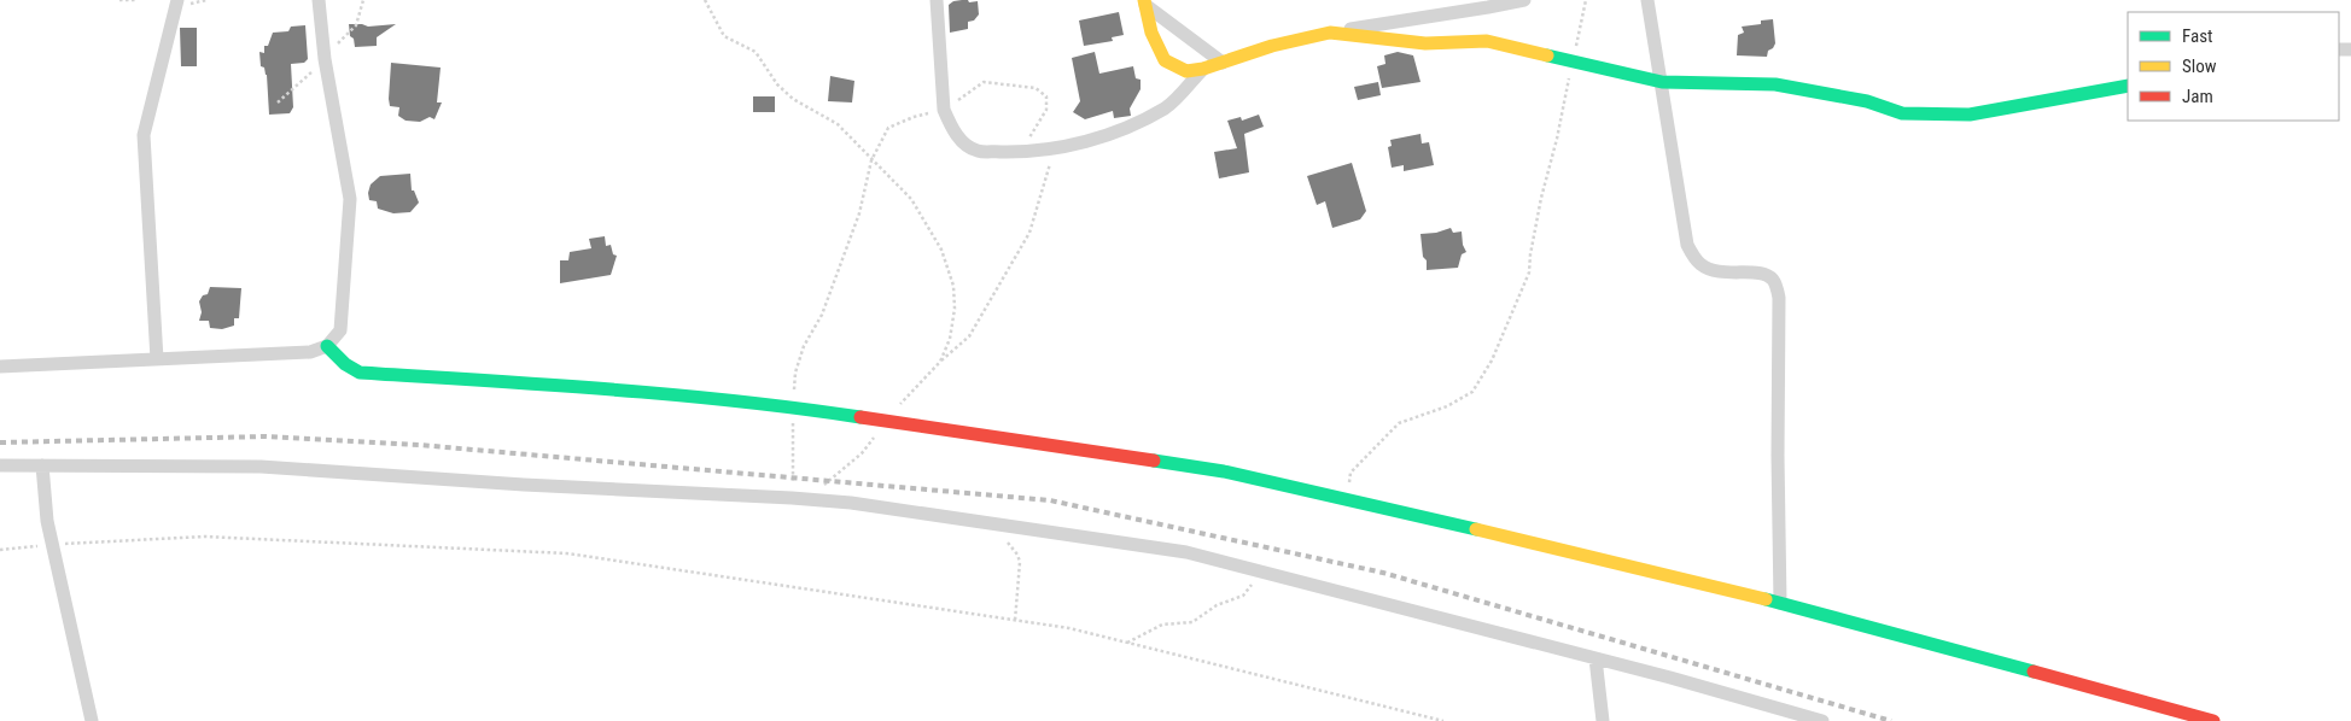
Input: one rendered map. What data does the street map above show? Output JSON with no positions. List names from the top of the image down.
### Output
{
  "legend": ["Fast", "Slow", "Jam"]
}
